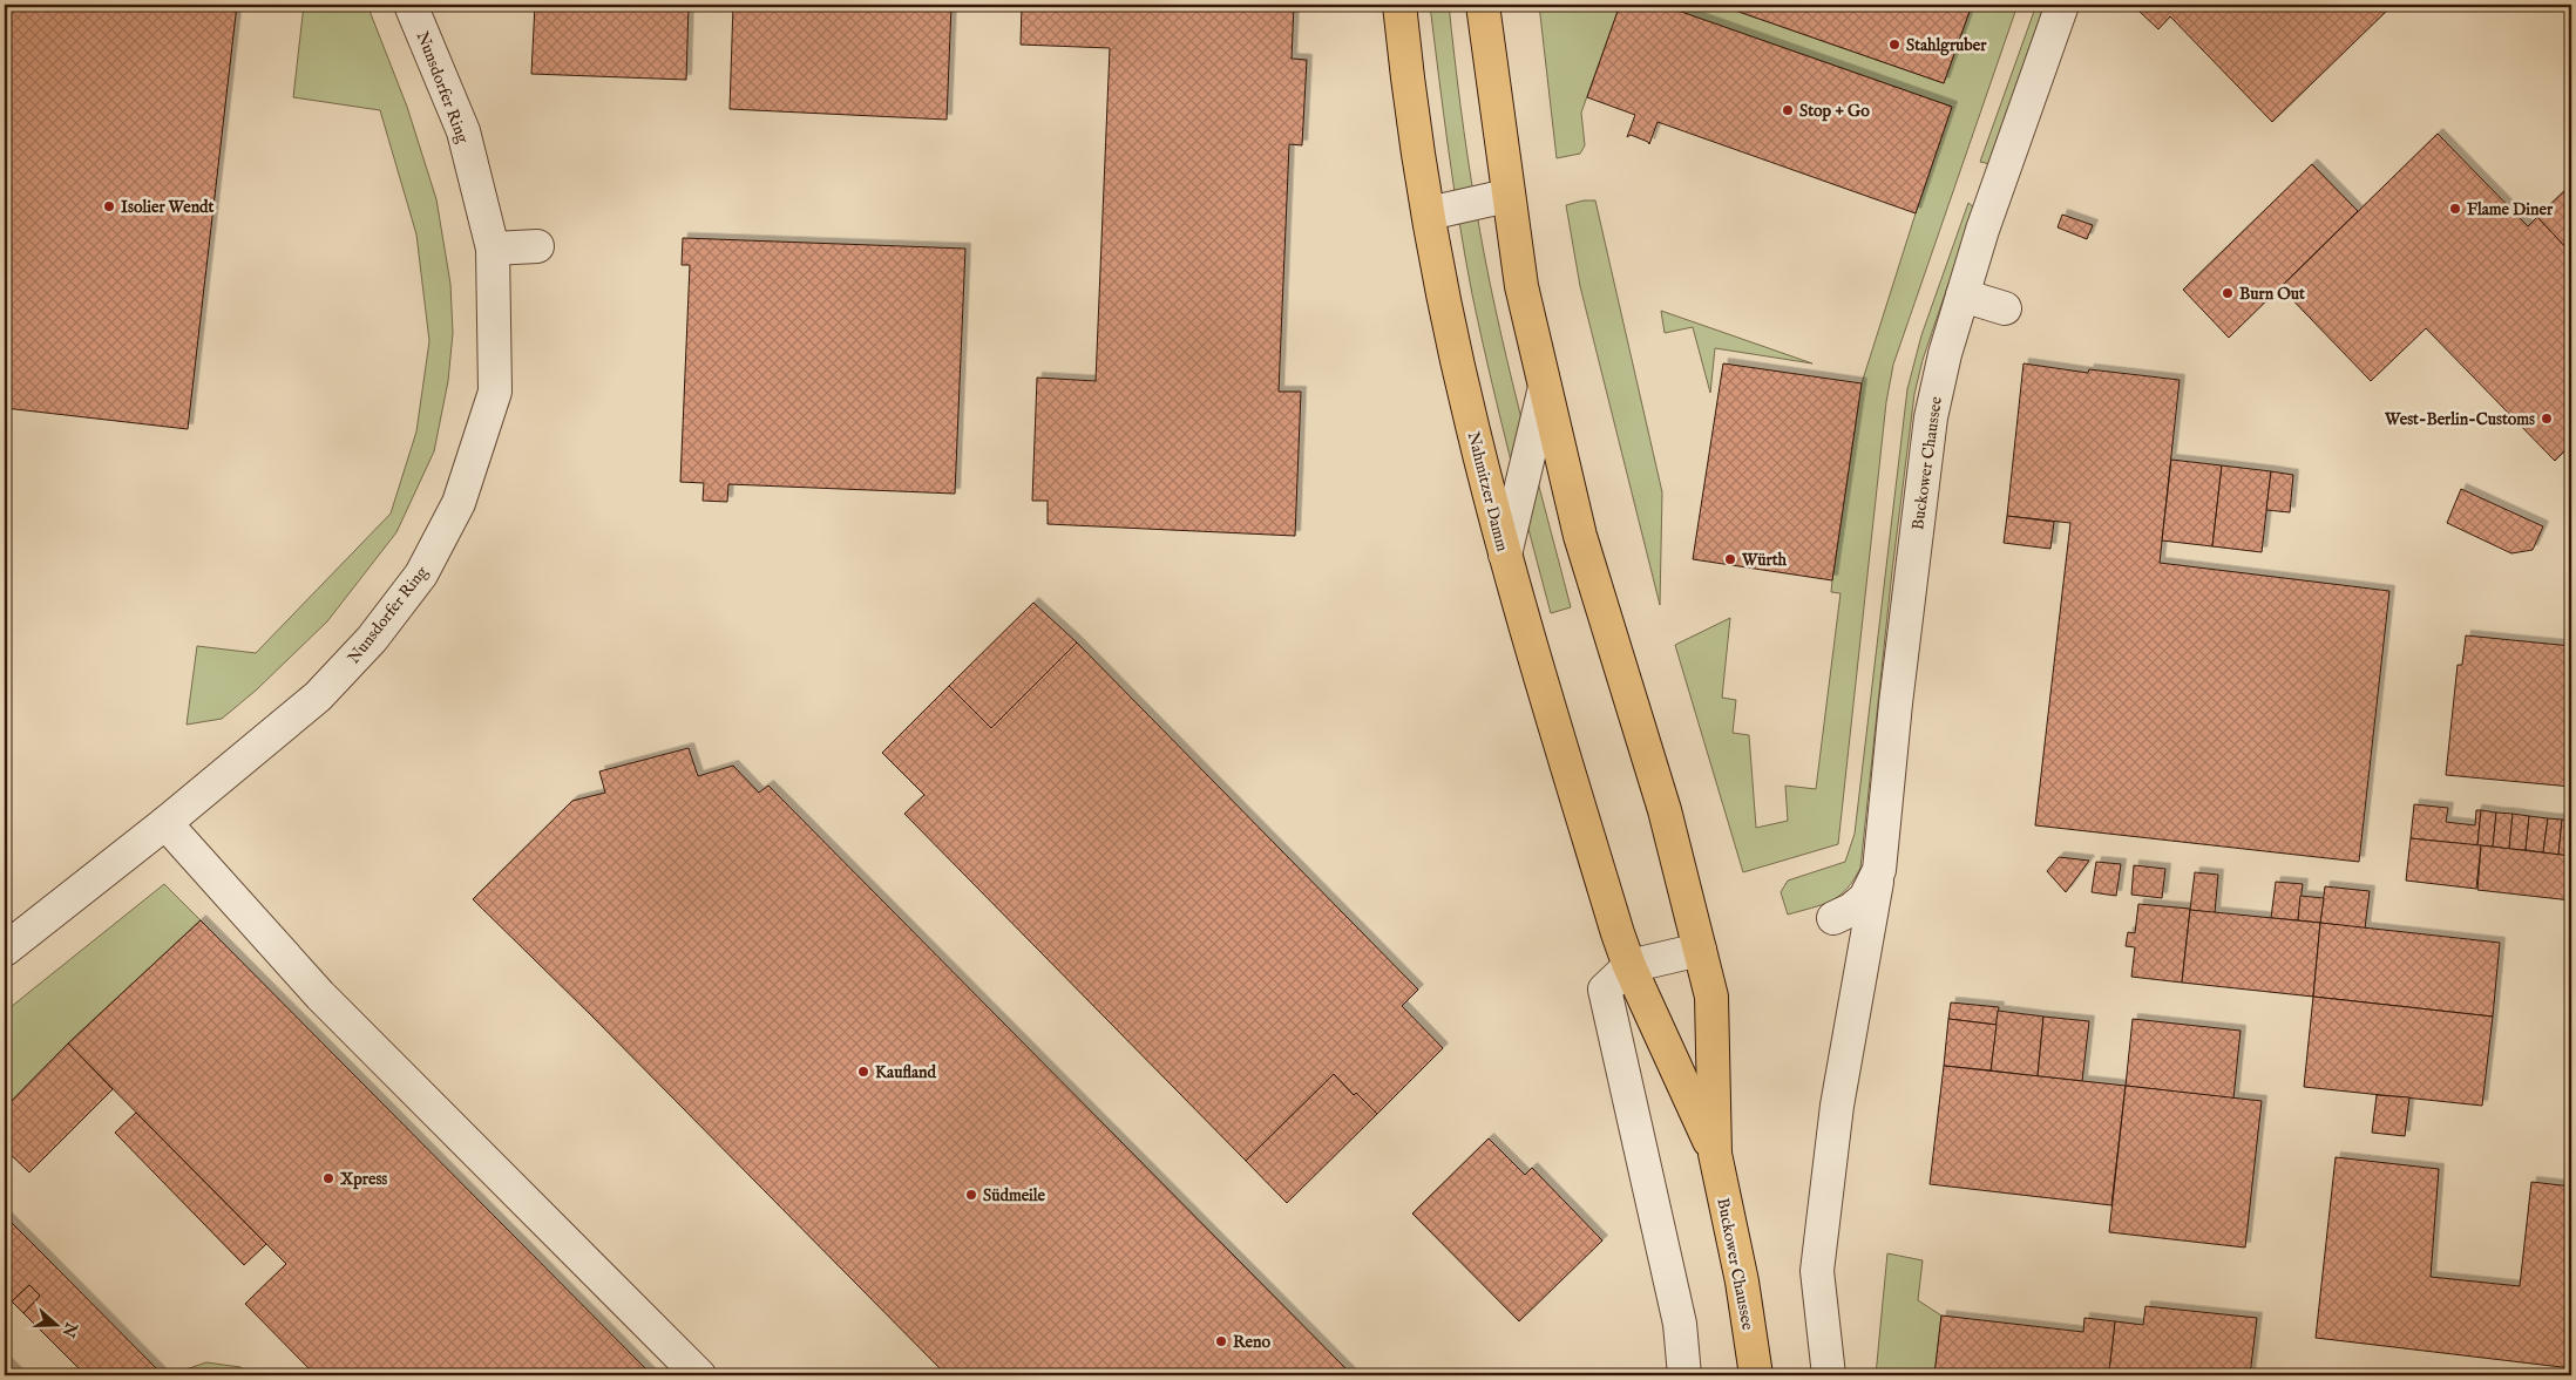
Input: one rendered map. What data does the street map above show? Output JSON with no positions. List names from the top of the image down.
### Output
{
  "streets": {
    "main road": ["Buckower Chaussee", "Nahmitzer Damm"],
    "street": ["Nunsdorfer Ring"]
  },
  "crossings": [
    ["Buckower Chaussee", "Nahmitzer Damm"]
  ],
  "places": [
    "Stahlgruber",
    "Stop + Go",
    "Isolier Wendt",
    "Flame Diner",
    "Burn Out",
    "West-Berlin-Customs",
    "Würth",
    "Kaufland",
    "Xpress",
    "Südmeile",
    "Reno"
  ],
  "north": "right"
}
